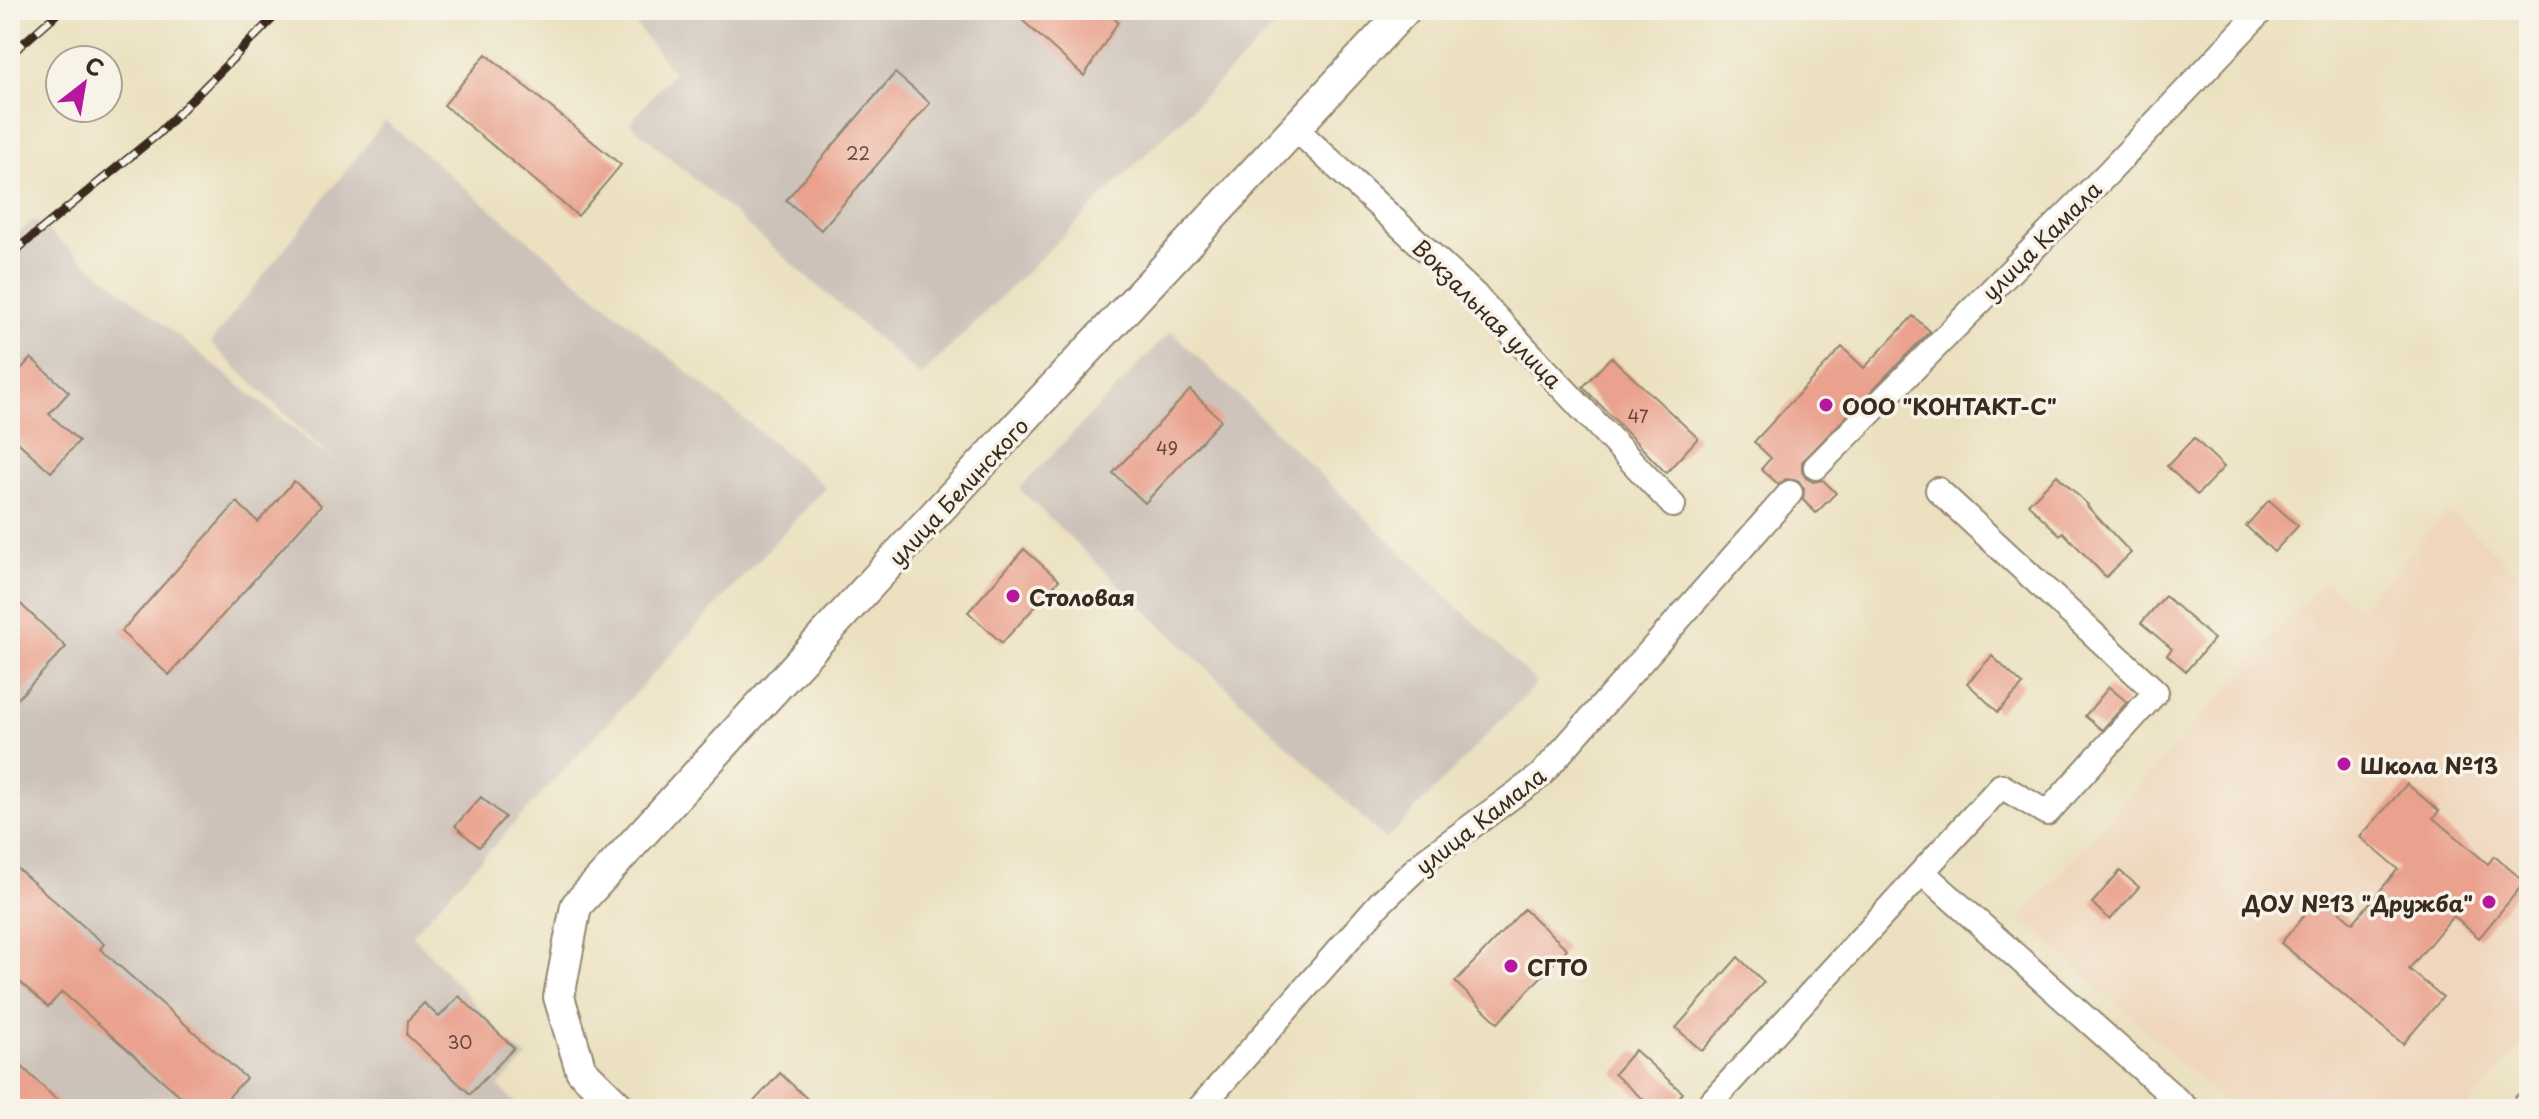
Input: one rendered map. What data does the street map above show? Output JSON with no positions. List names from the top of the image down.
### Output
{
  "streets": {
    "street": ["улица Камала", "Вокзальная улица", "улица Белинского"]
  },
  "crossings": [
    ["Вокзальная улица", "улица Белинского"]
  ],
  "places": [
    "ООО \"КОНТАКТ-С\"",
    "Столовая",
    "Школа №13",
    "ДОУ №13 \"Дружба\"",
    "СГТО"
  ],
  "house_numbers": [
    "22",
    "47",
    "49",
    "30"
  ],
  "north": "top right"
}
